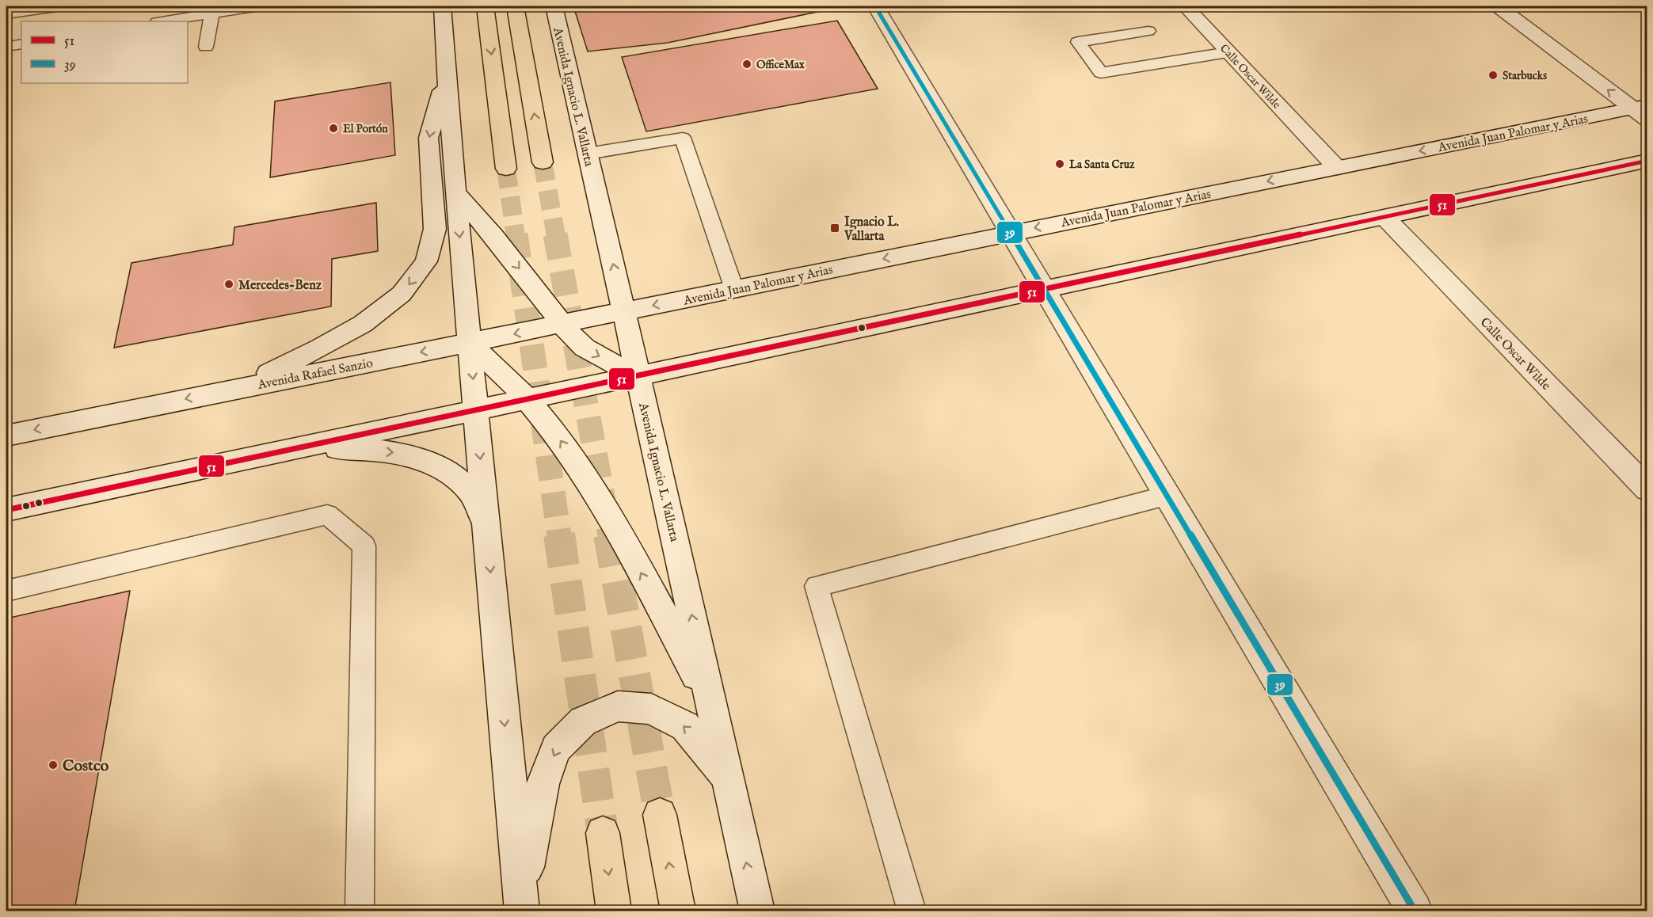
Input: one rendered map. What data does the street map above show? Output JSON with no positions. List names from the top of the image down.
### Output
{
  "streets": {
    "main road": [
      "Calle Oscar Wilde",
      "Avenida Ignacio L. Vallarta",
      "Avenida Juan Palomar y Arias",
      "Avenida Rafael Sanzio"
    ]
  },
  "crossings": [
    ["Calle Oscar Wilde", "Avenida Juan Palomar y Arias"],
    ["Avenida Ignacio L. Vallarta", "Avenida Juan Palomar y Arias"],
    ["Avenida Ignacio L. Vallarta", "Avenida Rafael Sanzio"],
    ["Avenida Juan Palomar y Arias", "Avenida Rafael Sanzio"]
  ],
  "places": {
    "other": [
      "OfficeMax",
      "Starbucks",
      "El Portón",
      "La Santa Cruz",
      "Mercedes-Benz",
      "Costco"
    ],
    "transit": ["Ignacio L. Vallarta"]
  },
  "lines": ["transit line 39", "transit line 51"],
  "legend": ["51", "39"]
}
